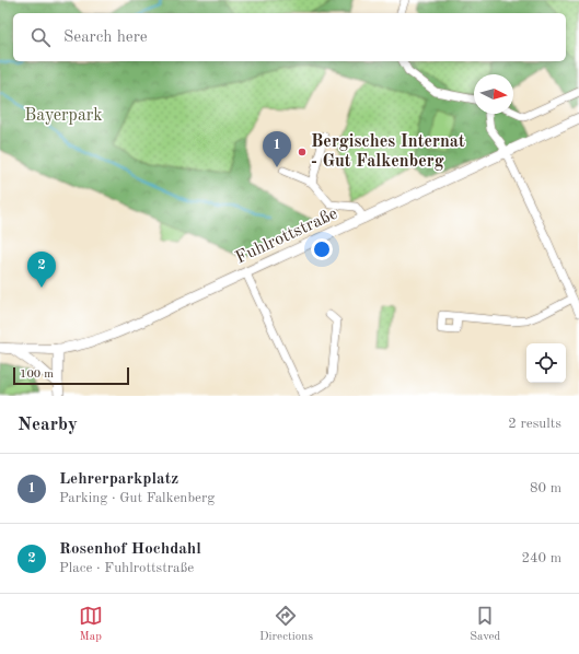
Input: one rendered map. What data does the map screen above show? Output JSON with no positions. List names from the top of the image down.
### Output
{
  "streets": {
    "street": ["Fuhlrottstraße"]
  },
  "parks": ["Bayerpark"],
  "places": ["Bergisches Internat - Gut Falkenberg"],
  "scale_bar": "100 m",
  "north": "right",
  "page": {
    "search": "Search here",
    "pins": ["1", "2"],
    "scale": "100 m",
    "heading": ["Nearby", "2 results"],
    "list": [
      {
        "mark": "1",
        "name": "Lehrerparkplatz",
        "note": "Parking · Gut Falkenberg",
        "value": "80 m"
      },
      {
        "mark": "2",
        "name": "Rosenhof Hochdahl",
        "note": "Place · Fuhlrottstraße",
        "value": "240 m"
      }
    ],
    "nav": ["Map", "Directions", "Saved"]
  }
}
